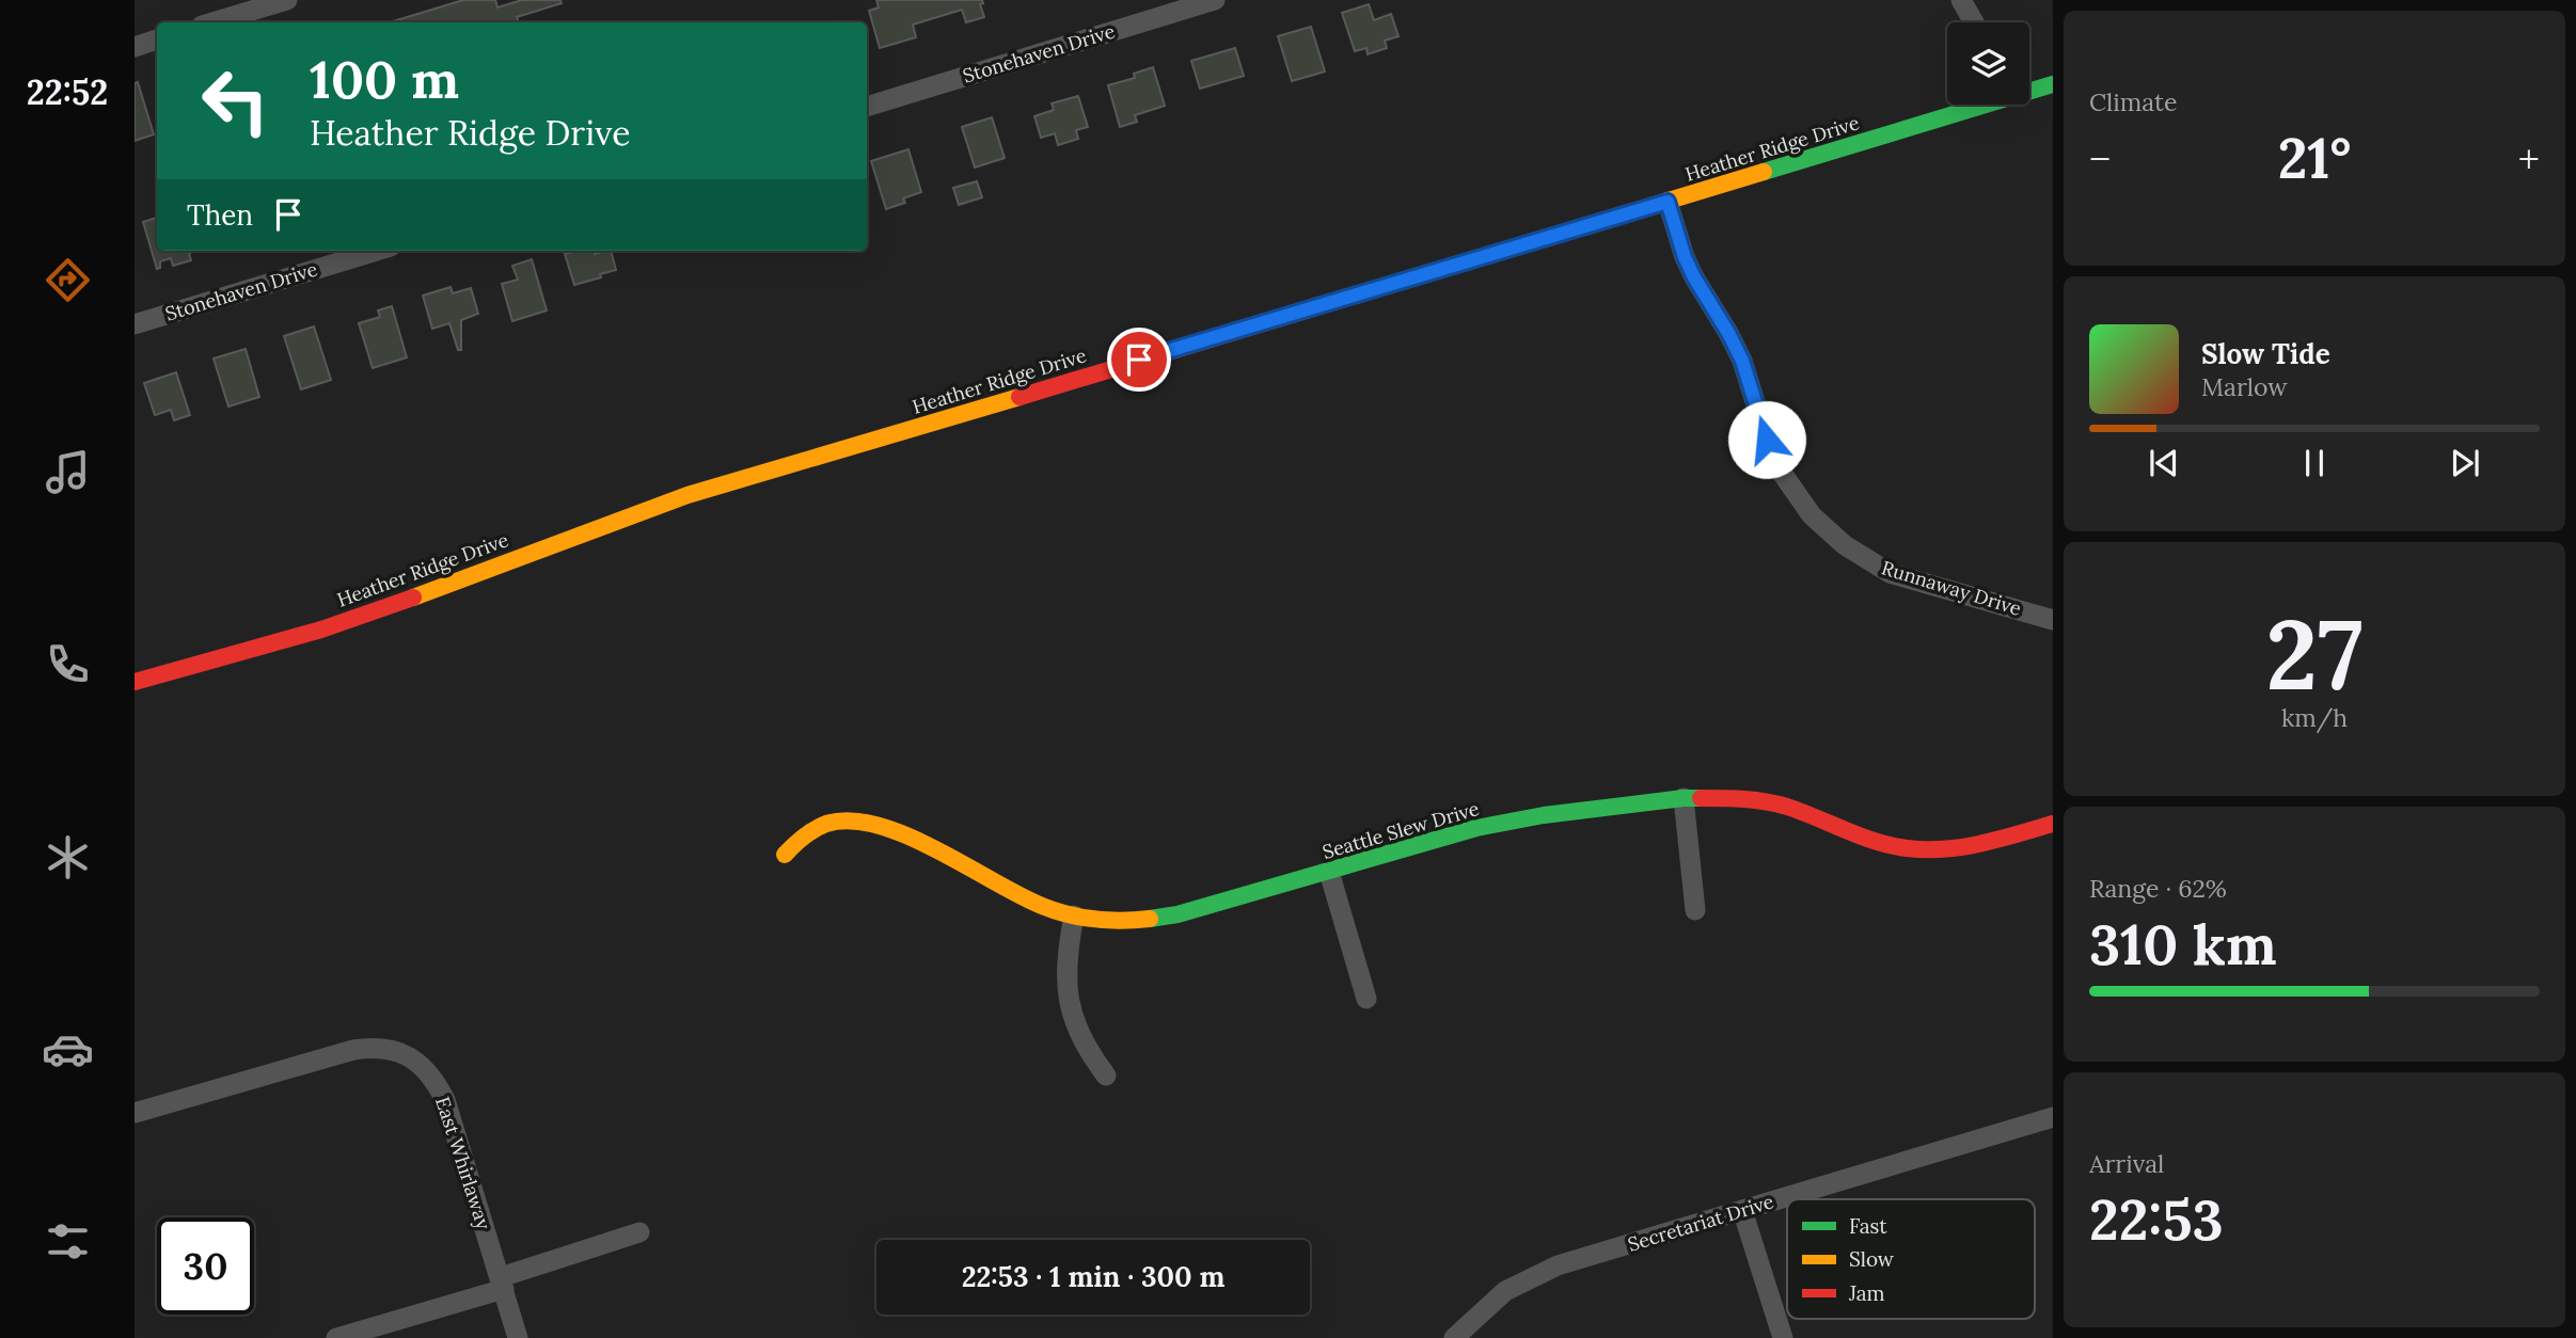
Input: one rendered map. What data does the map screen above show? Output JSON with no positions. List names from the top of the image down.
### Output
{
  "streets": {
    "street": [
      "Stonehaven Drive",
      "Heather Ridge Drive",
      "Runnaway Drive",
      "Seattle Slew Drive",
      "East Whirlaway",
      "Secretariat Drive"
    ]
  },
  "crossings": [
    ["Heather Ridge Drive", "Runnaway Drive"]
  ],
  "legend": ["Fast", "Slow", "Jam"],
  "page": {
    "tabs": "22:52",
    "tile": [
      "Climate",
      ["27", "km/h"],
      ["Range · 62%", "310 km"],
      ["Arrival", "22:53"]
    ],
    "turn": ["100 m", "Heather Ridge Drive"],
    "heat": ["−", "21°", "+"],
    "then": "Then",
    "song": ["Slow Tide", "Marlow"],
    "limit": "30",
    "trip": "22:53 · 1 min · 300 m"
  }
}
